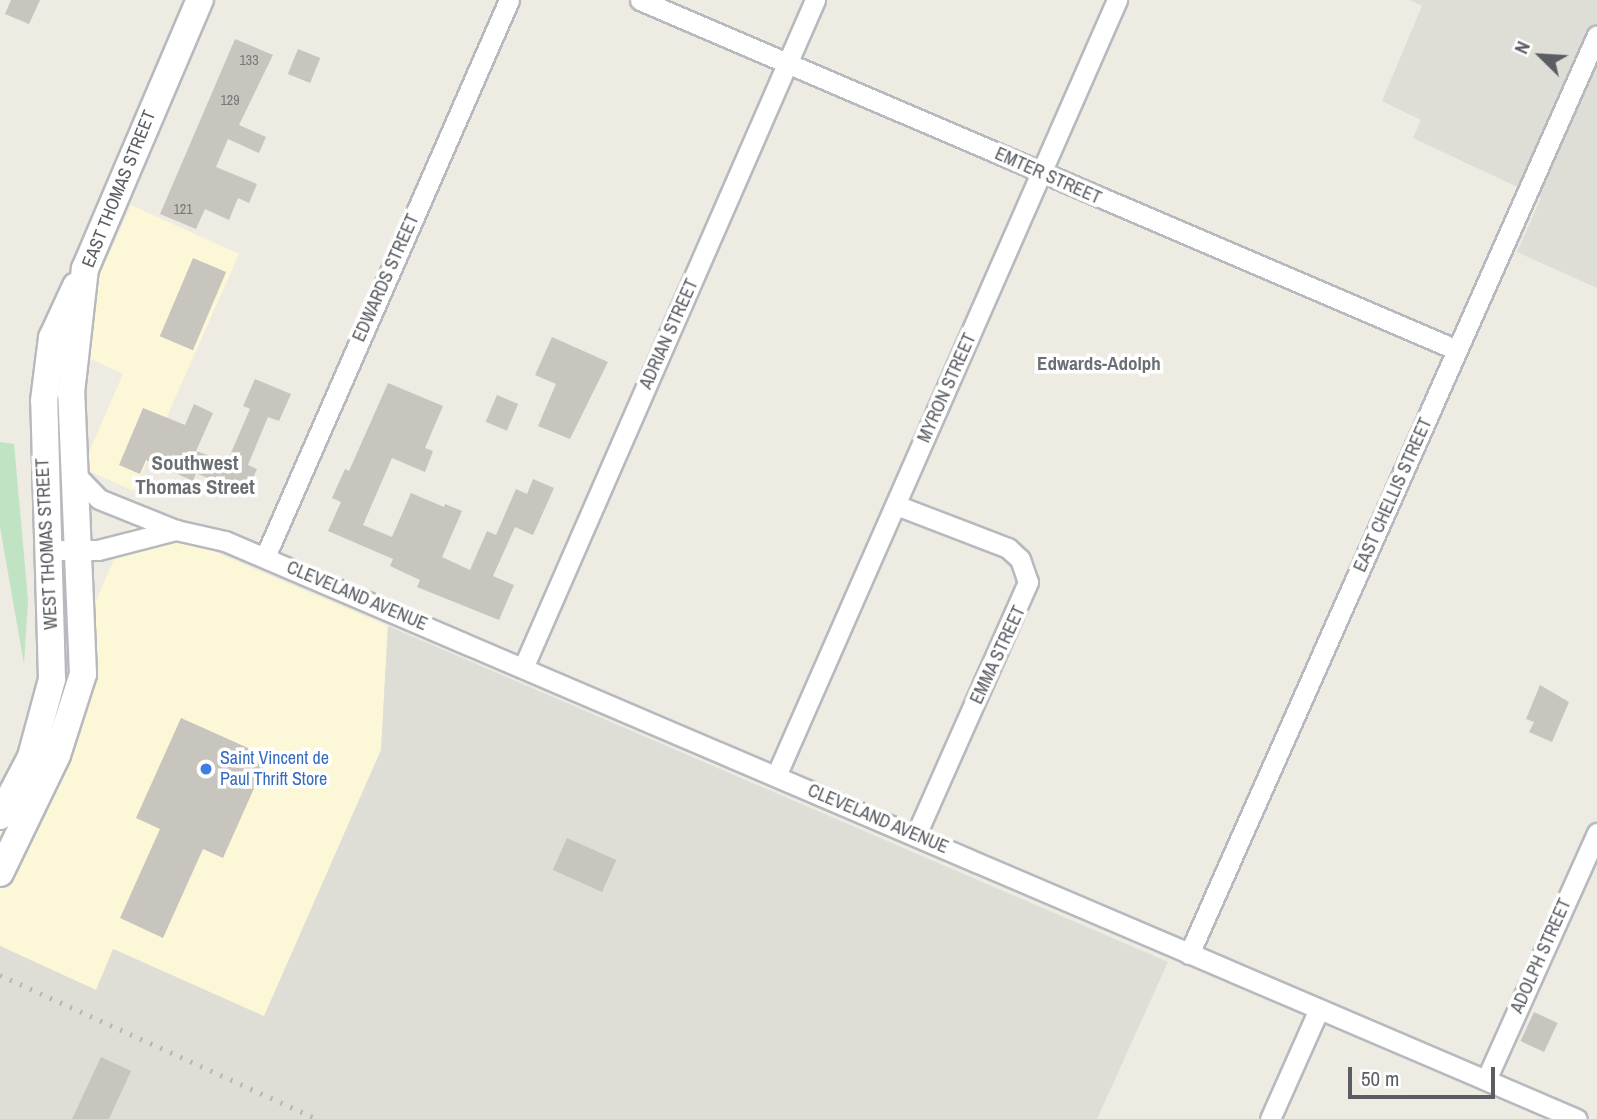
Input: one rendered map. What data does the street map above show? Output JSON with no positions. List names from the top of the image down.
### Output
{
  "streets": {
    "main road": ["EAST THOMAS STREET", "WEST THOMAS STREET"],
    "street": [
      "EMTER STREET",
      "EDWARDS STREET",
      "ADRIAN STREET",
      "MYRON STREET",
      "EAST CHELLIS STREET",
      "CLEVELAND AVENUE",
      "EMMA STREET",
      "ADOLPH STREET"
    ]
  },
  "crossings": [
    ["EMTER STREET", "ADRIAN STREET"],
    ["EMTER STREET", "MYRON STREET"],
    ["EMTER STREET", "EAST CHELLIS STREET"],
    ["EAST THOMAS STREET", "WEST THOMAS STREET"],
    ["EAST THOMAS STREET", "CLEVELAND AVENUE"],
    ["EDWARDS STREET", "CLEVELAND AVENUE"],
    ["ADRIAN STREET", "CLEVELAND AVENUE"],
    ["MYRON STREET", "CLEVELAND AVENUE"],
    ["MYRON STREET", "EMMA STREET"],
    ["EAST CHELLIS STREET", "CLEVELAND AVENUE"],
    ["WEST THOMAS STREET", "CLEVELAND AVENUE"],
    ["CLEVELAND AVENUE", "EMMA STREET"],
    ["CLEVELAND AVENUE", "ADOLPH STREET"]
  ],
  "districts": ["Edwards-Adolph", "Southwest Thomas Street"],
  "places": ["Saint Vincent de Paul Thrift Store"],
  "house_numbers": ["133", "129", "121"],
  "scale_bar": "50 m",
  "north": "top left"
}
